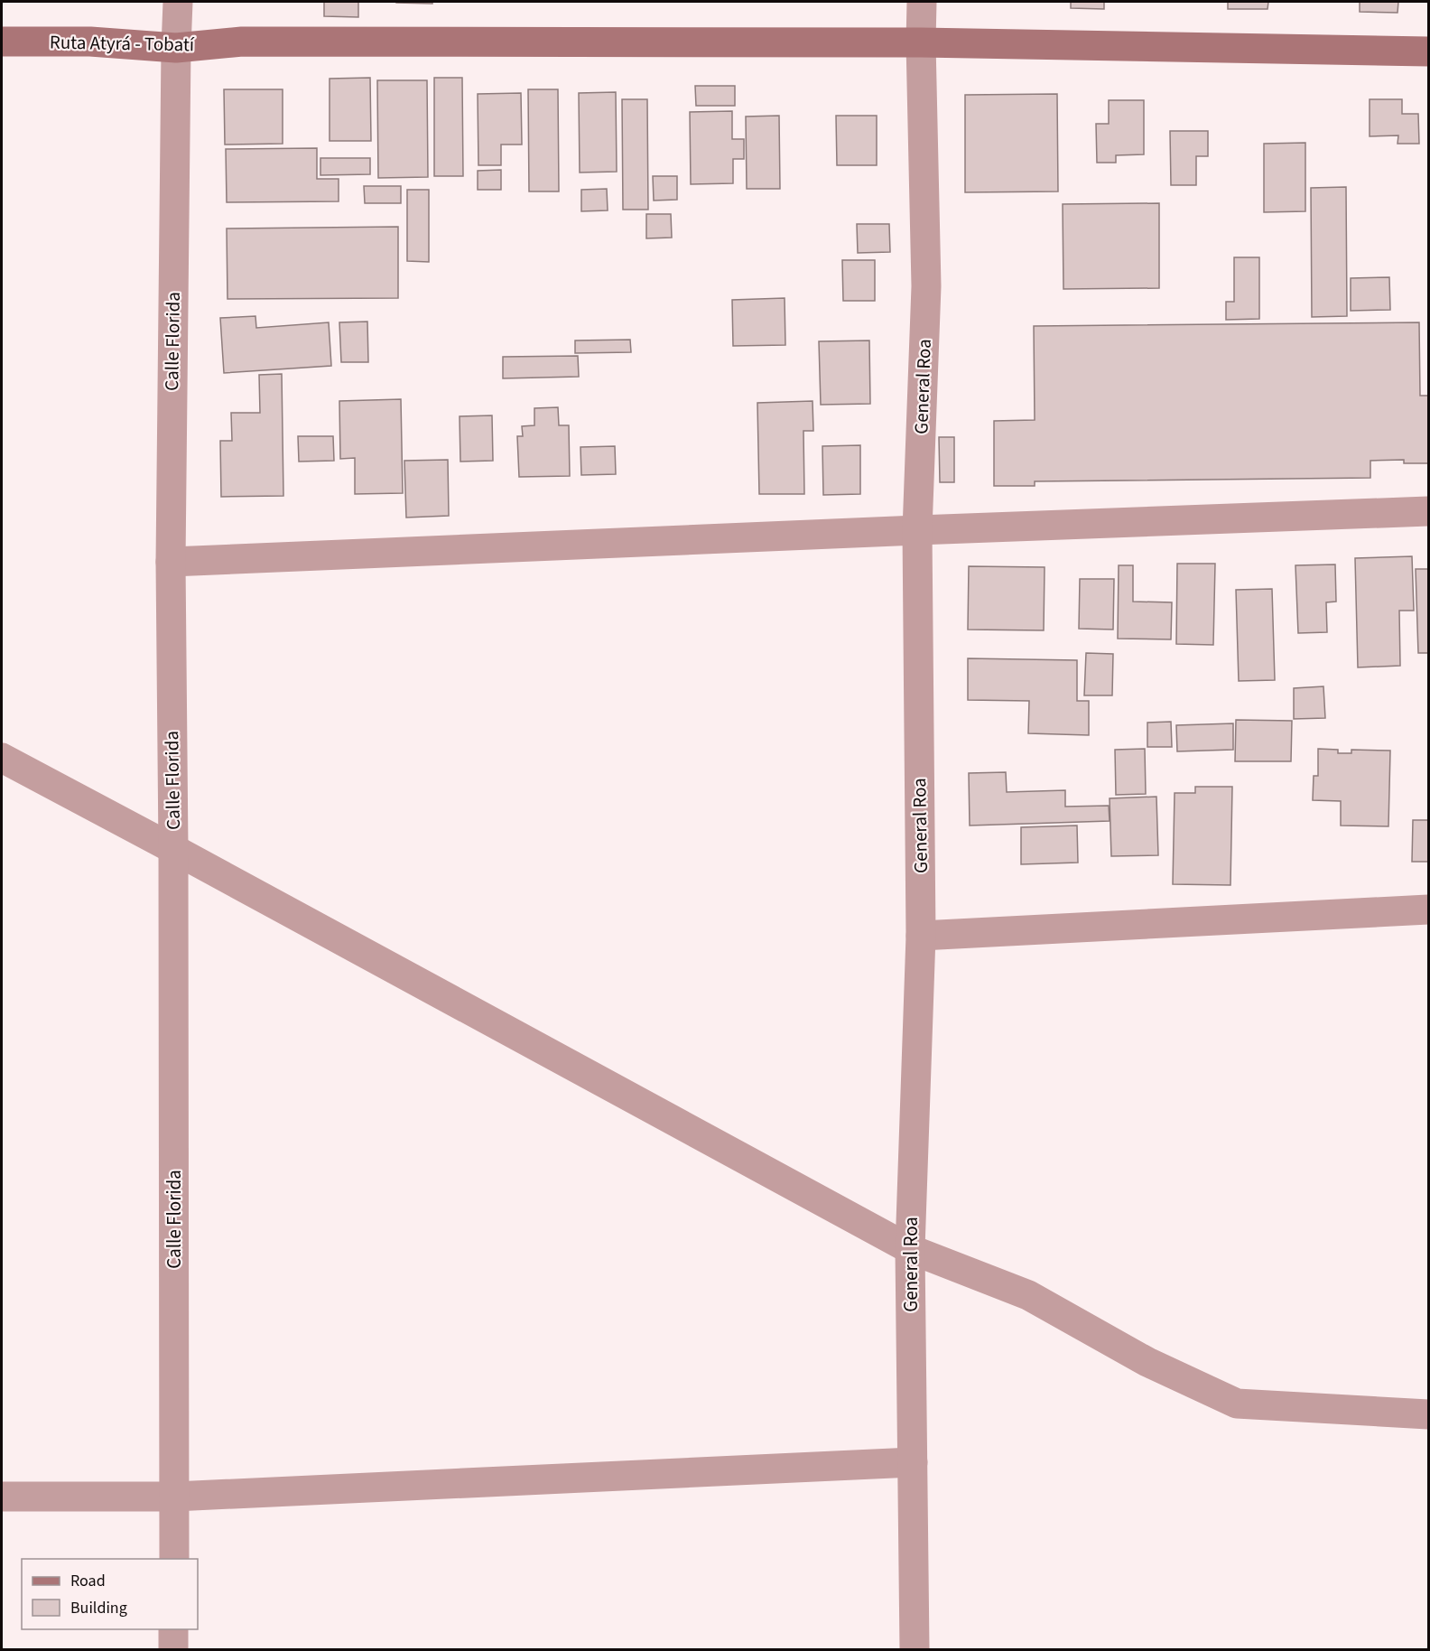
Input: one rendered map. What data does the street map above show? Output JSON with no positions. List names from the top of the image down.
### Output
{
  "streets": {
    "main road": ["Ruta Atyrá - Tobatí"],
    "street": ["Calle Florida", "General Roa"]
  },
  "crossings": [
    ["Ruta Atyrá - Tobatí", "Calle Florida"],
    ["Ruta Atyrá - Tobatí", "General Roa"]
  ],
  "legend": ["Road", "Building"]
}
